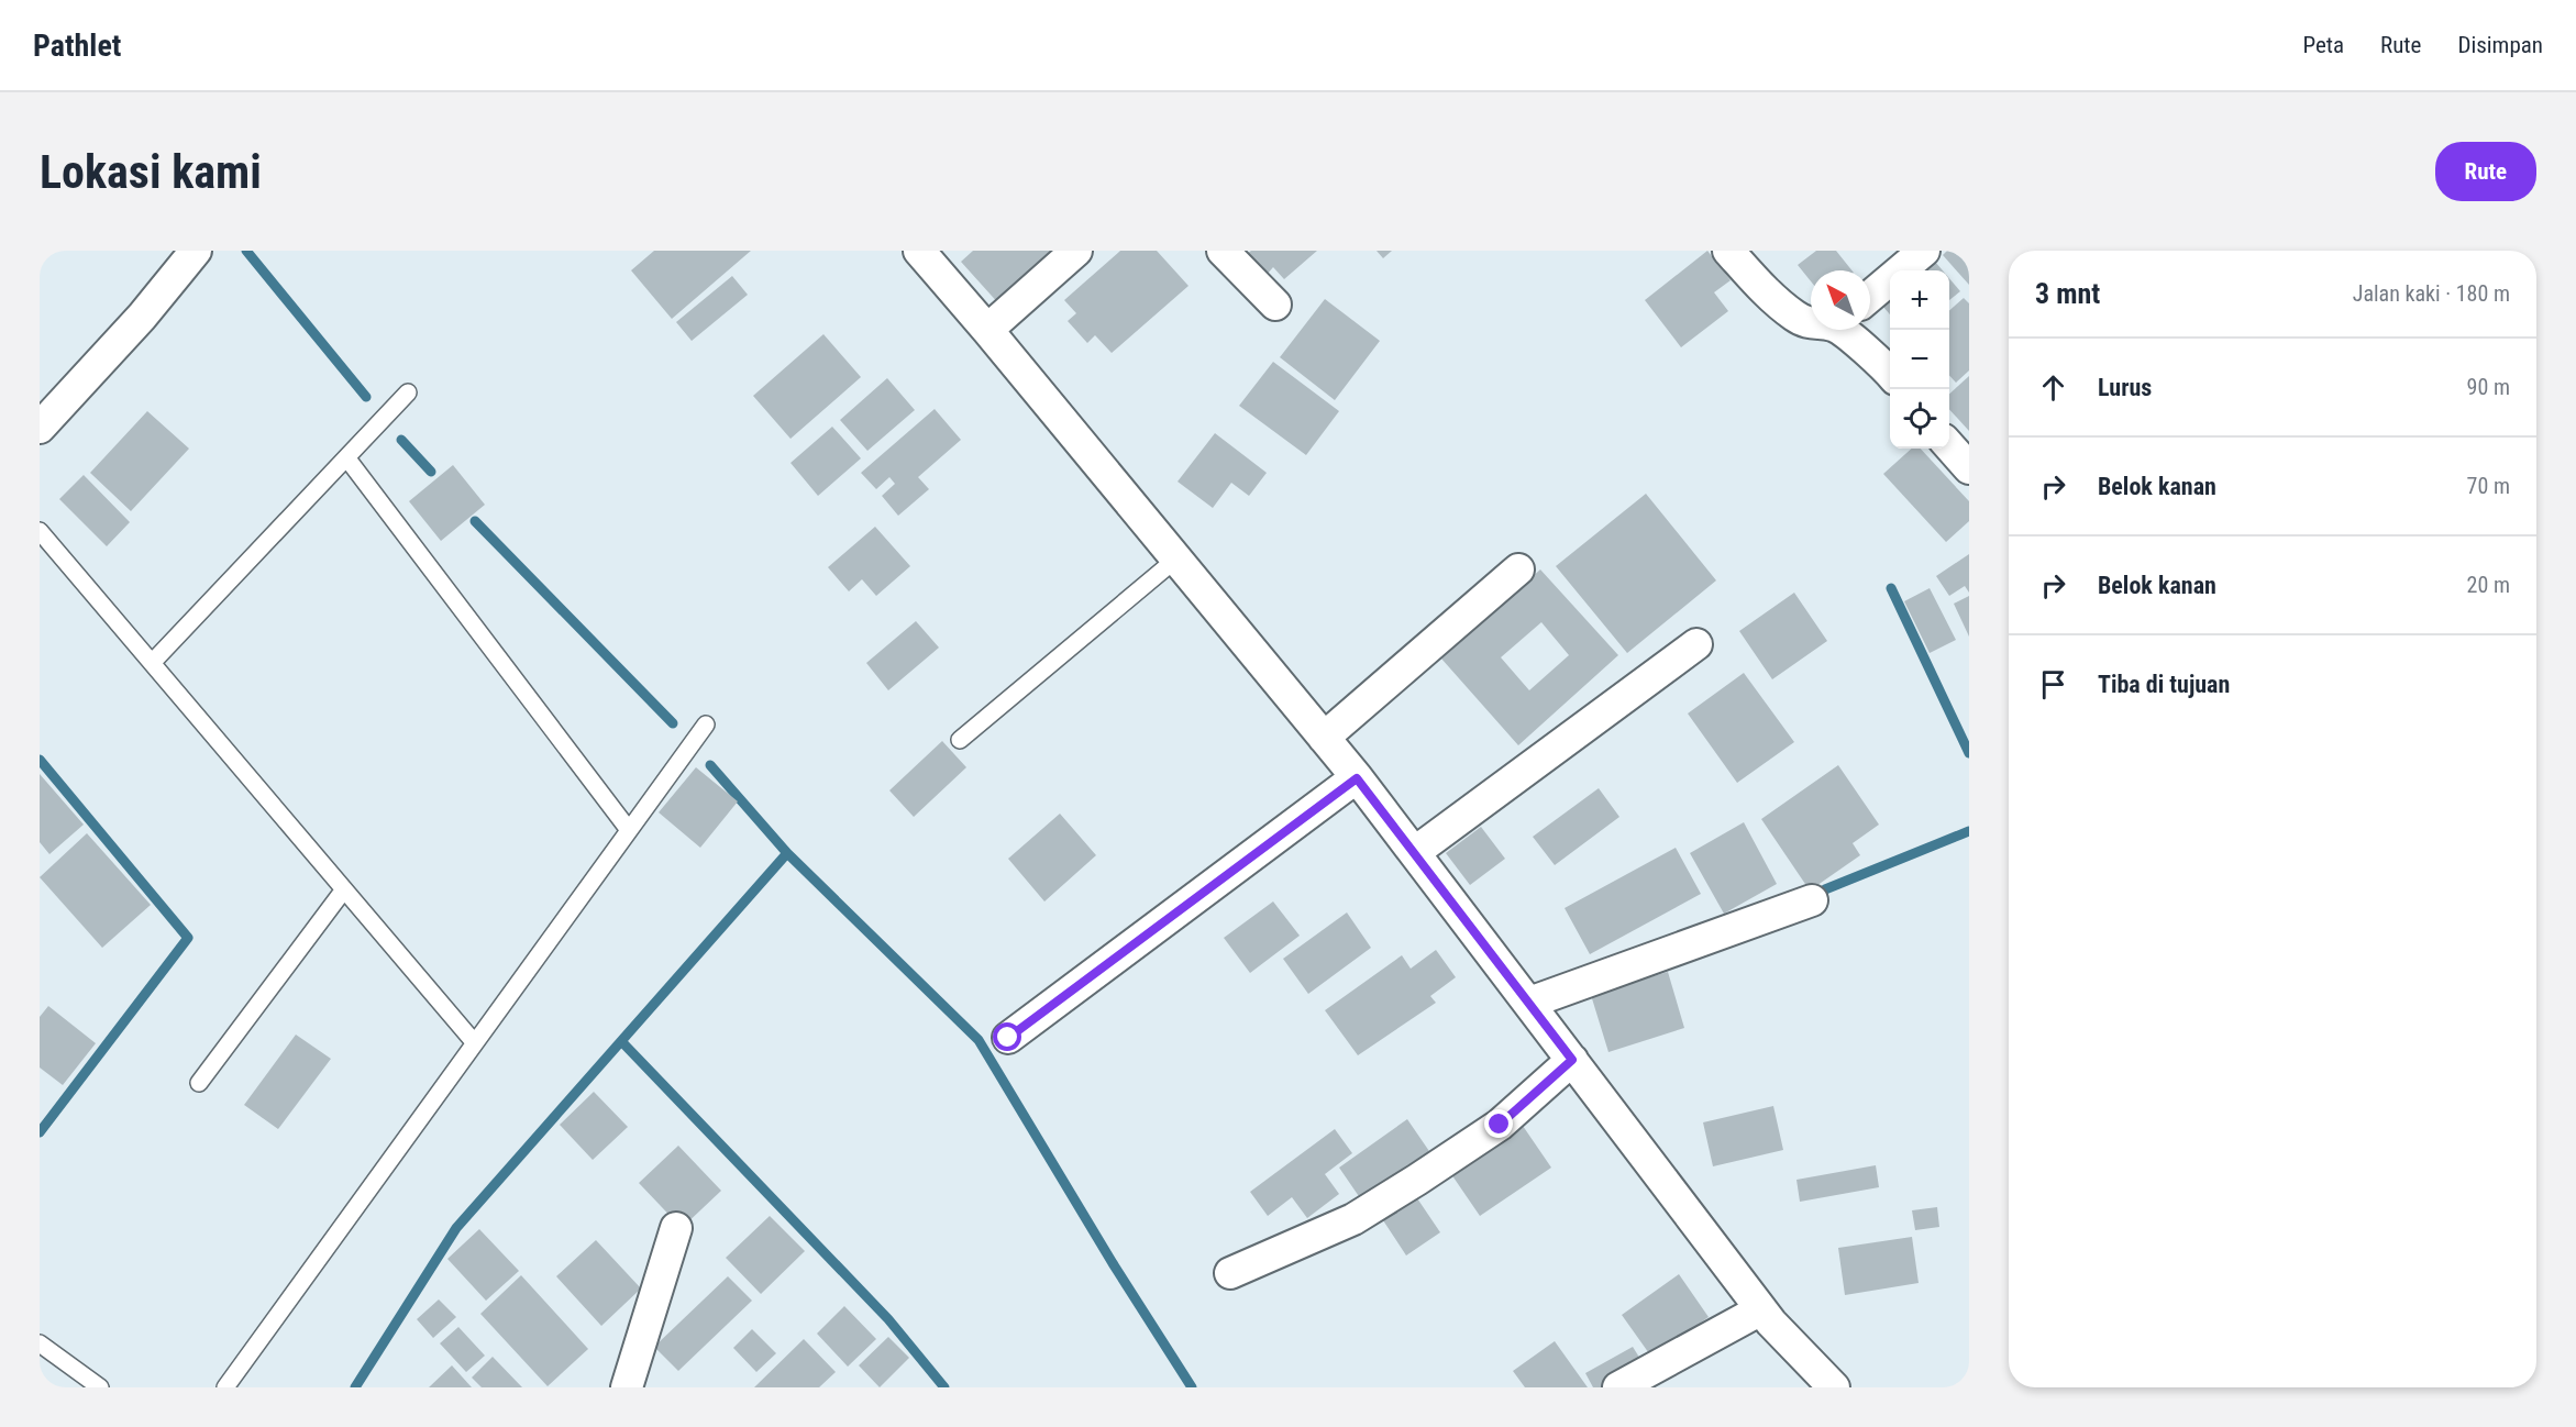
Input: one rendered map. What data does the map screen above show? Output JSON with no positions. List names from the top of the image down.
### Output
{
  "north": "top left",
  "page": {
    "header": "Pathlet",
    "nav": ["Peta", "Rute", "Disimpan"],
    "buttons": "Rute",
    "title": "Lokasi kami",
    "heading": ["3 mnt", "Jalan kaki · 180 m"],
    "map_buttons": ["+", "−"],
    "list": [
      ["Lurus", "90 m"],
      ["Belok kanan", "70 m"],
      ["Belok kanan", "20 m"],
      "Tiba di tujuan"
    ]
  }
}
